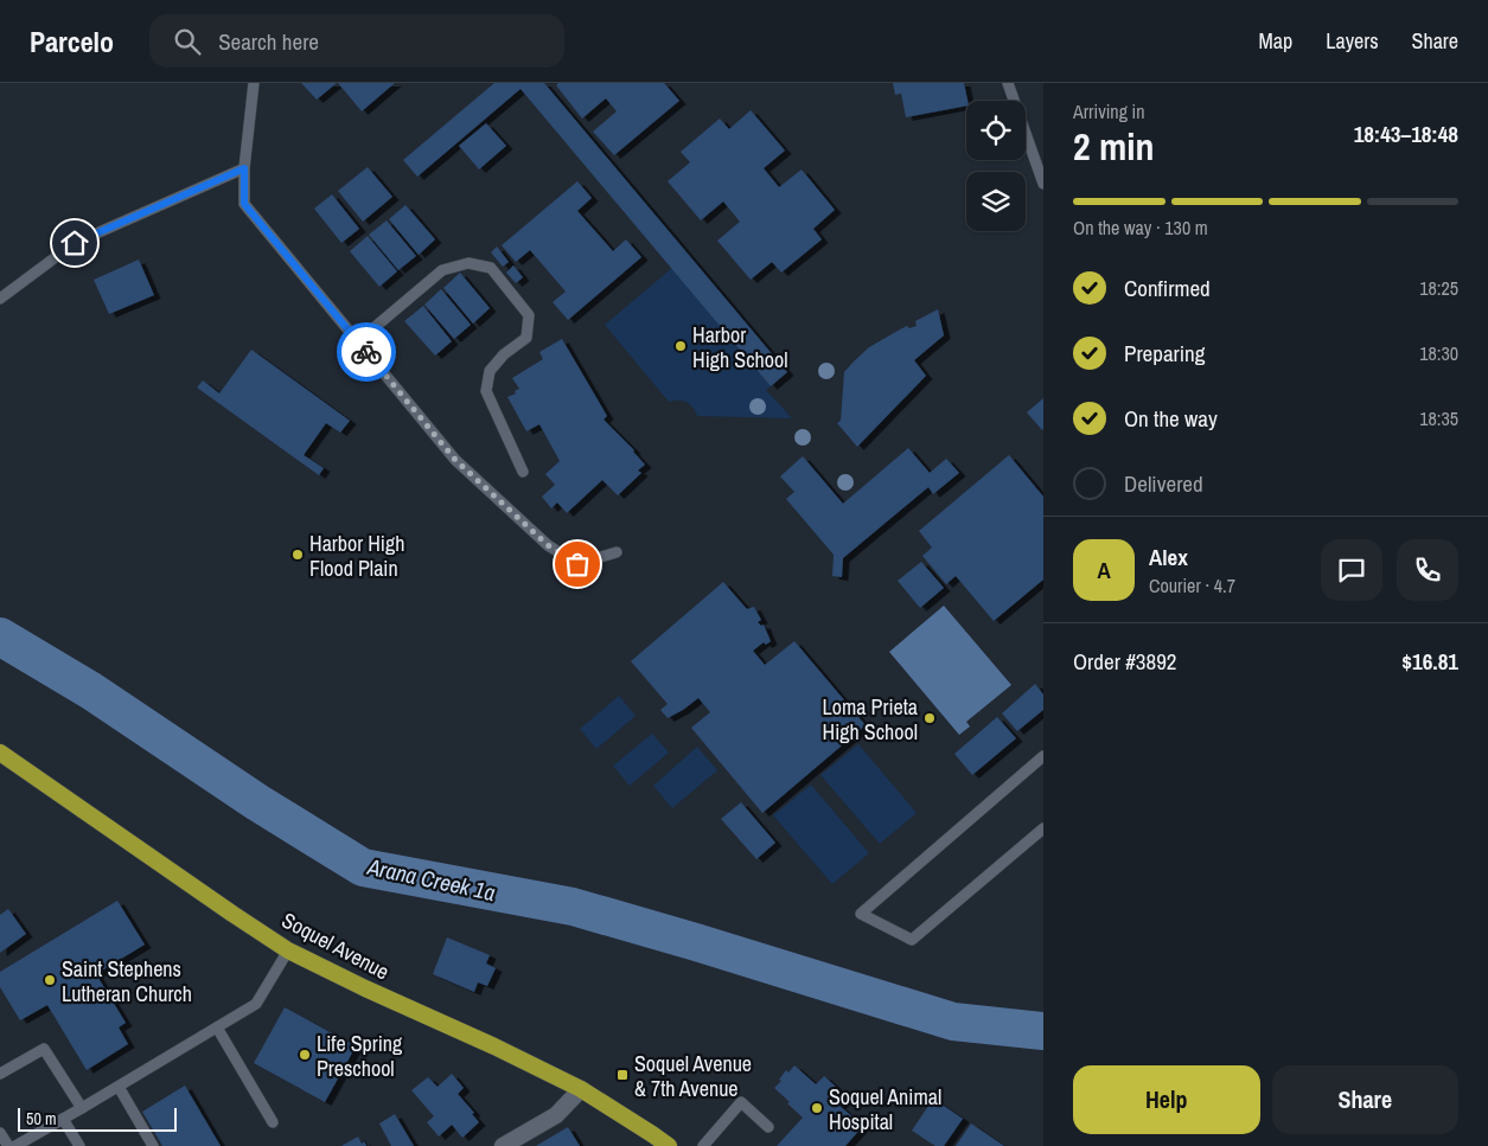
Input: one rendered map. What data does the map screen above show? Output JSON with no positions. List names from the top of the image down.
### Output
{
  "streets": {
    "main road": ["Soquel Avenue"]
  },
  "water": ["Arana Creek 1a"],
  "places": {
    "other": [
      "Harbor High School",
      "Harbor High Flood Plain",
      "Loma Prieta High School",
      "Saint Stephens Lutheran Church",
      "Life Spring Preschool",
      "Soquel Animal Hospital"
    ],
    "transit": ["Soquel Avenue & 7th Avenue"]
  },
  "scale_bar": "50 m",
  "page": {
    "header": "Parcelo",
    "search": "Search here",
    "nav": ["Map", "Layers", "Share"],
    "heading": ["2 min", "Arriving in", "18:43–18:48"],
    "panel": [
      "Alex",
      "Courier · 4.7",
      "Order #3892",
      "$16.81"
    ],
    "bar": "On the way · 130 m",
    "list": [
      ["Confirmed", "18:25"],
      ["Preparing", "18:30"],
      ["On the way", "18:35"],
      "Delivered"
    ],
    "round": "A",
    "buttons": ["Help", "Share"],
    "scale": "50 m"
  }
}
